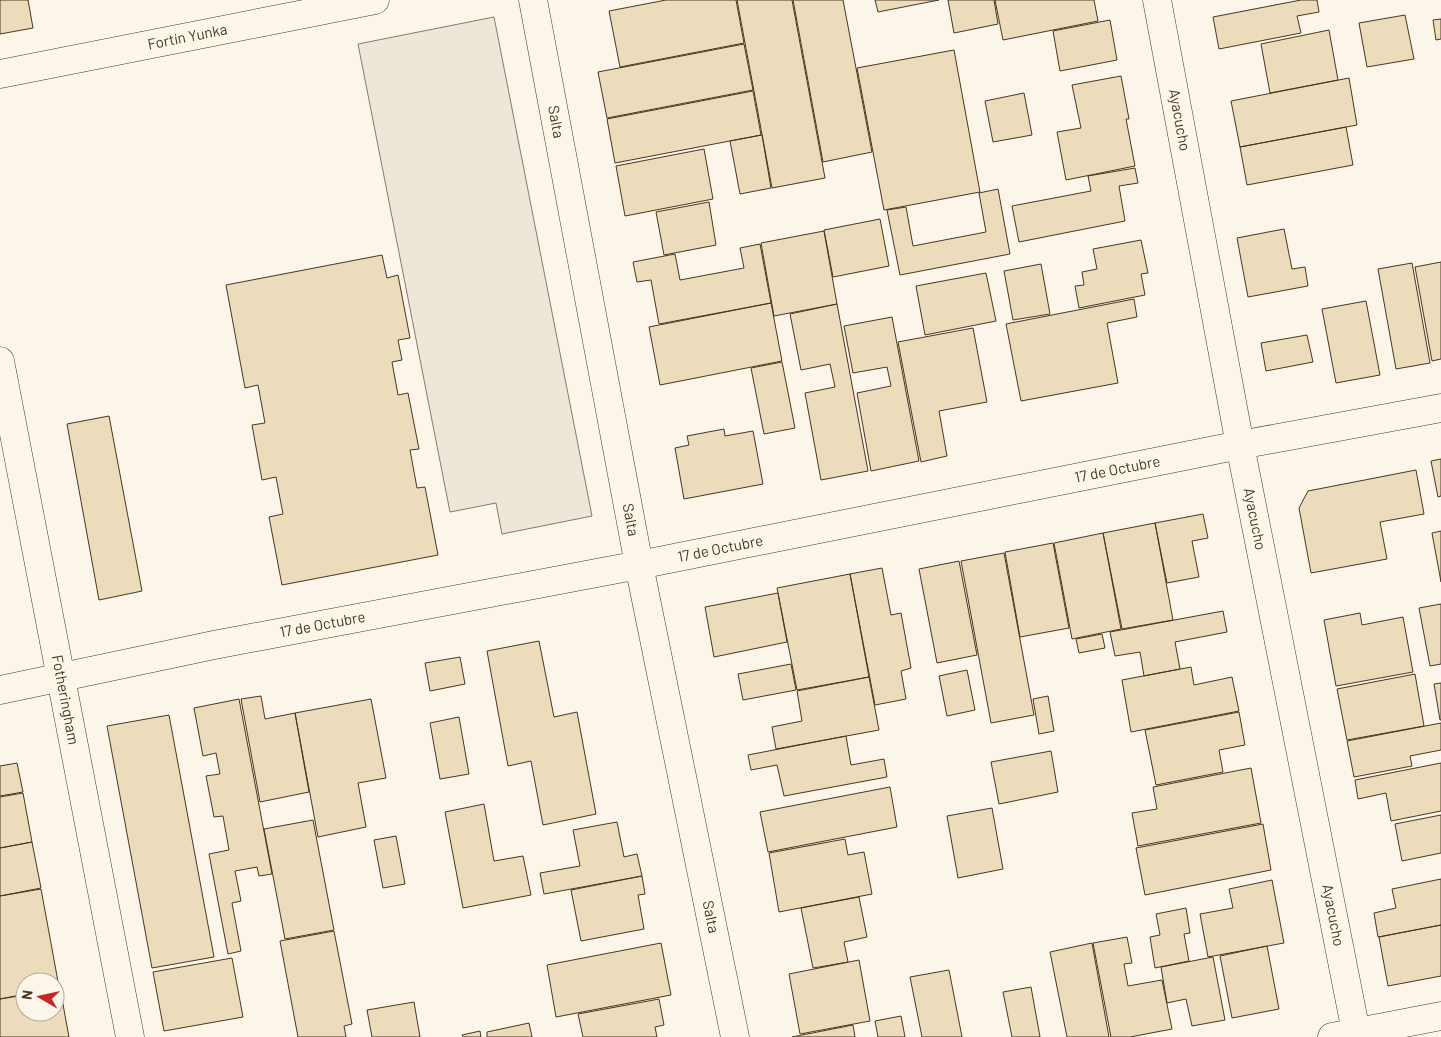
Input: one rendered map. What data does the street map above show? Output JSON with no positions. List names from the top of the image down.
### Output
{
  "streets": {
    "street": [
      "Fortín Yunka",
      "Salta",
      "Ayacucho",
      "17 de Octubre",
      "Fotheringham"
    ]
  },
  "crossings": [
    ["Salta", "17 de Octubre"],
    ["Ayacucho", "17 de Octubre"],
    ["17 de Octubre", "Fotheringham"]
  ],
  "north": "left"
}
